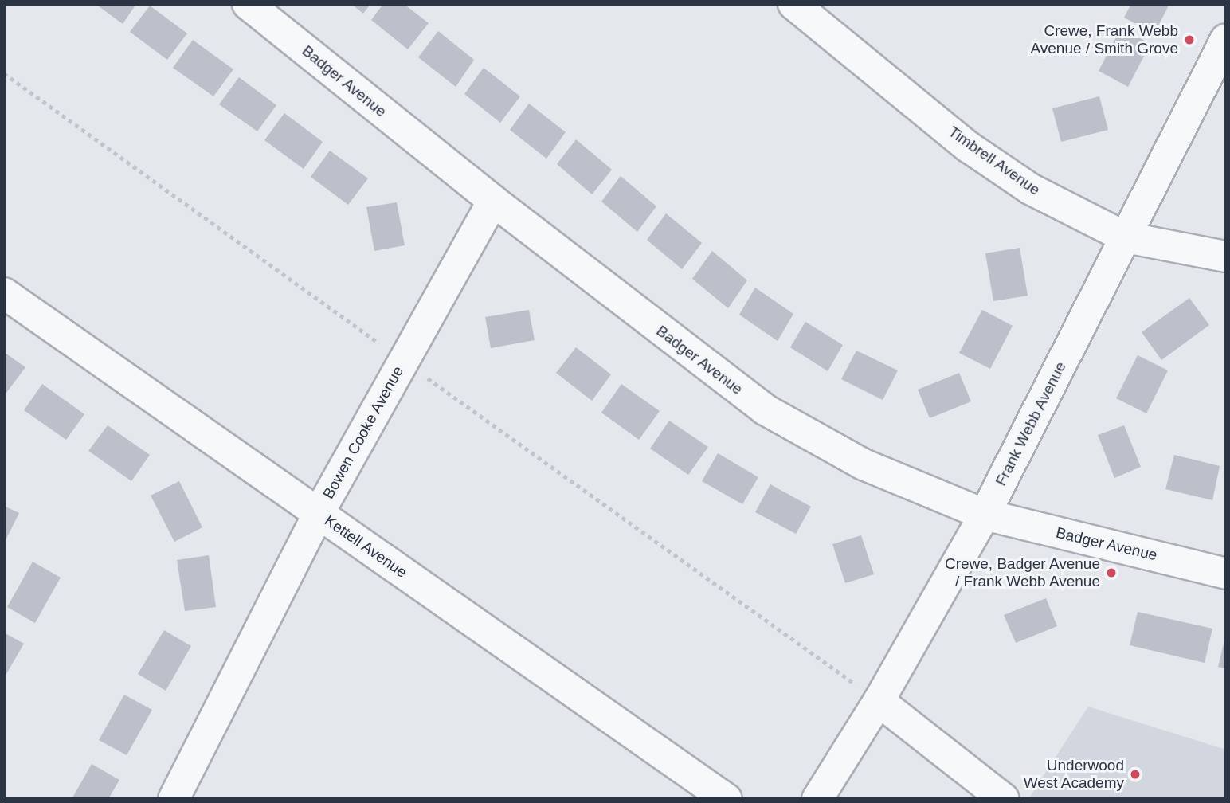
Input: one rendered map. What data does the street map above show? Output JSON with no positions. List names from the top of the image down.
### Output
{
  "streets": {
    "street": [
      "Badger Avenue",
      "Timbrell Avenue",
      "Frank Webb Avenue",
      "Bowen Cooke Avenue",
      "Kettell Avenue"
    ]
  },
  "crossings": [
    ["Badger Avenue", "Frank Webb Avenue"],
    ["Badger Avenue", "Bowen Cooke Avenue"],
    ["Timbrell Avenue", "Frank Webb Avenue"],
    ["Bowen Cooke Avenue", "Kettell Avenue"]
  ],
  "places": ["Crewe, Frank Webb Avenue / Smith Grove", "Crewe, Badger Avenue / Frank Webb Avenue", "Underwood West Academy"]
}
